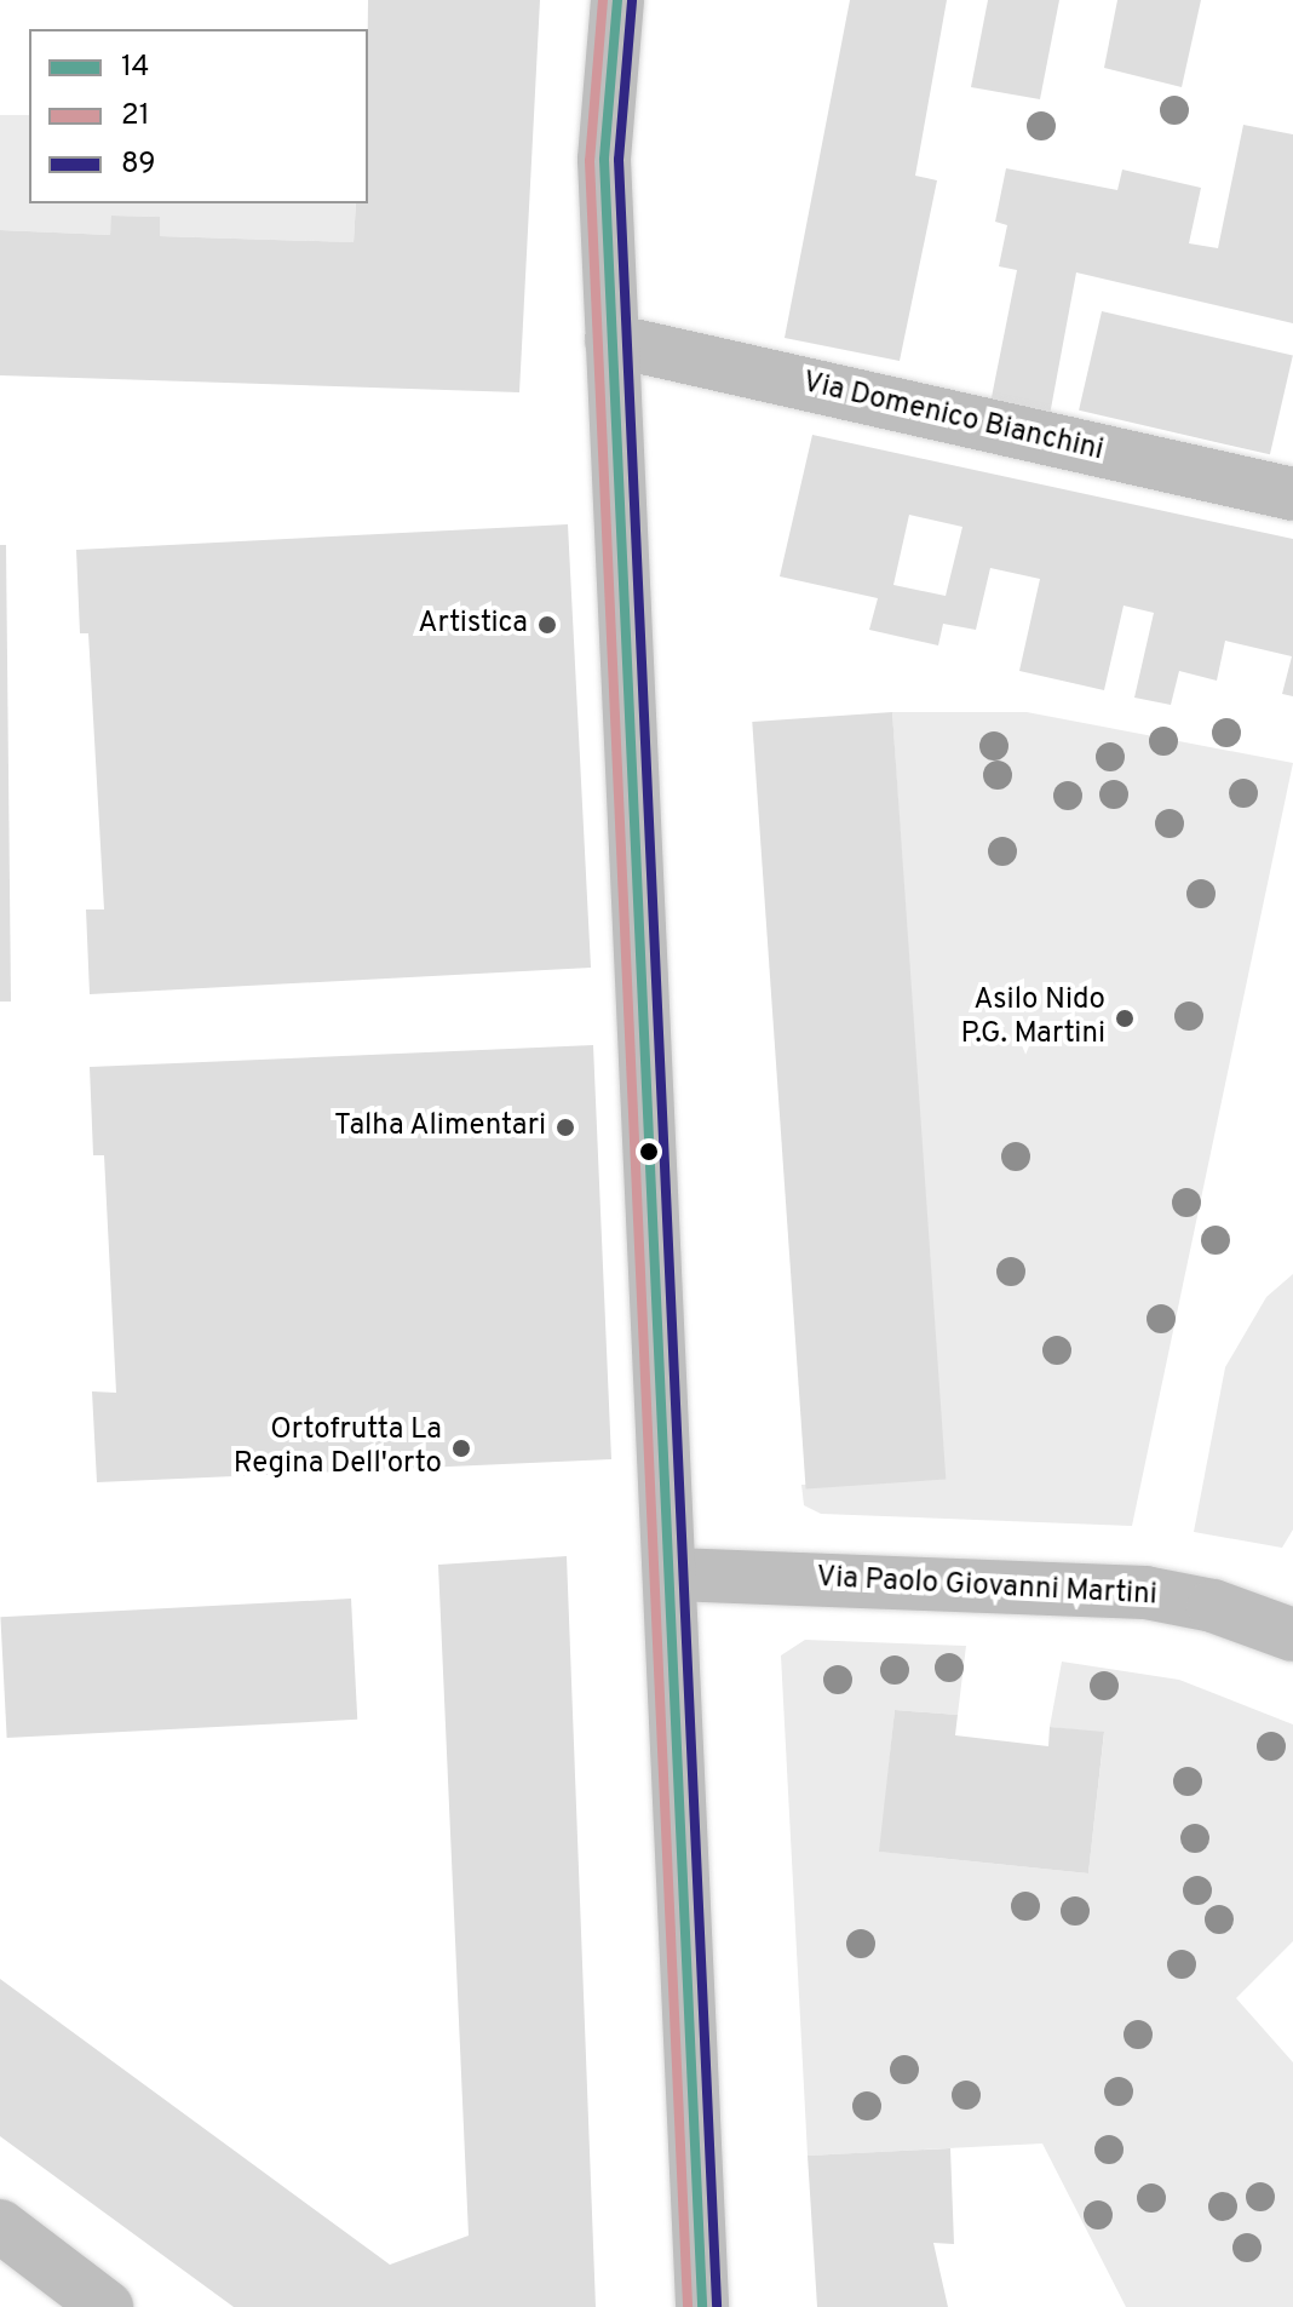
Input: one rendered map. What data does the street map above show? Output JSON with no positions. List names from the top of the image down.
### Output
{
  "streets": {
    "main road": ["Via Domenico Bianchini", "Via Paolo Giovanni Martini"]
  },
  "places": [
    "Artistica",
    "Asilo Nido P.G. Martini",
    "Talha Alimentari",
    "Ortofrutta La Regina Dell'orto"
  ],
  "lines": ["transit line 14", "transit line 21", "transit line 89"],
  "legend": ["14", "21", "89"]
}
